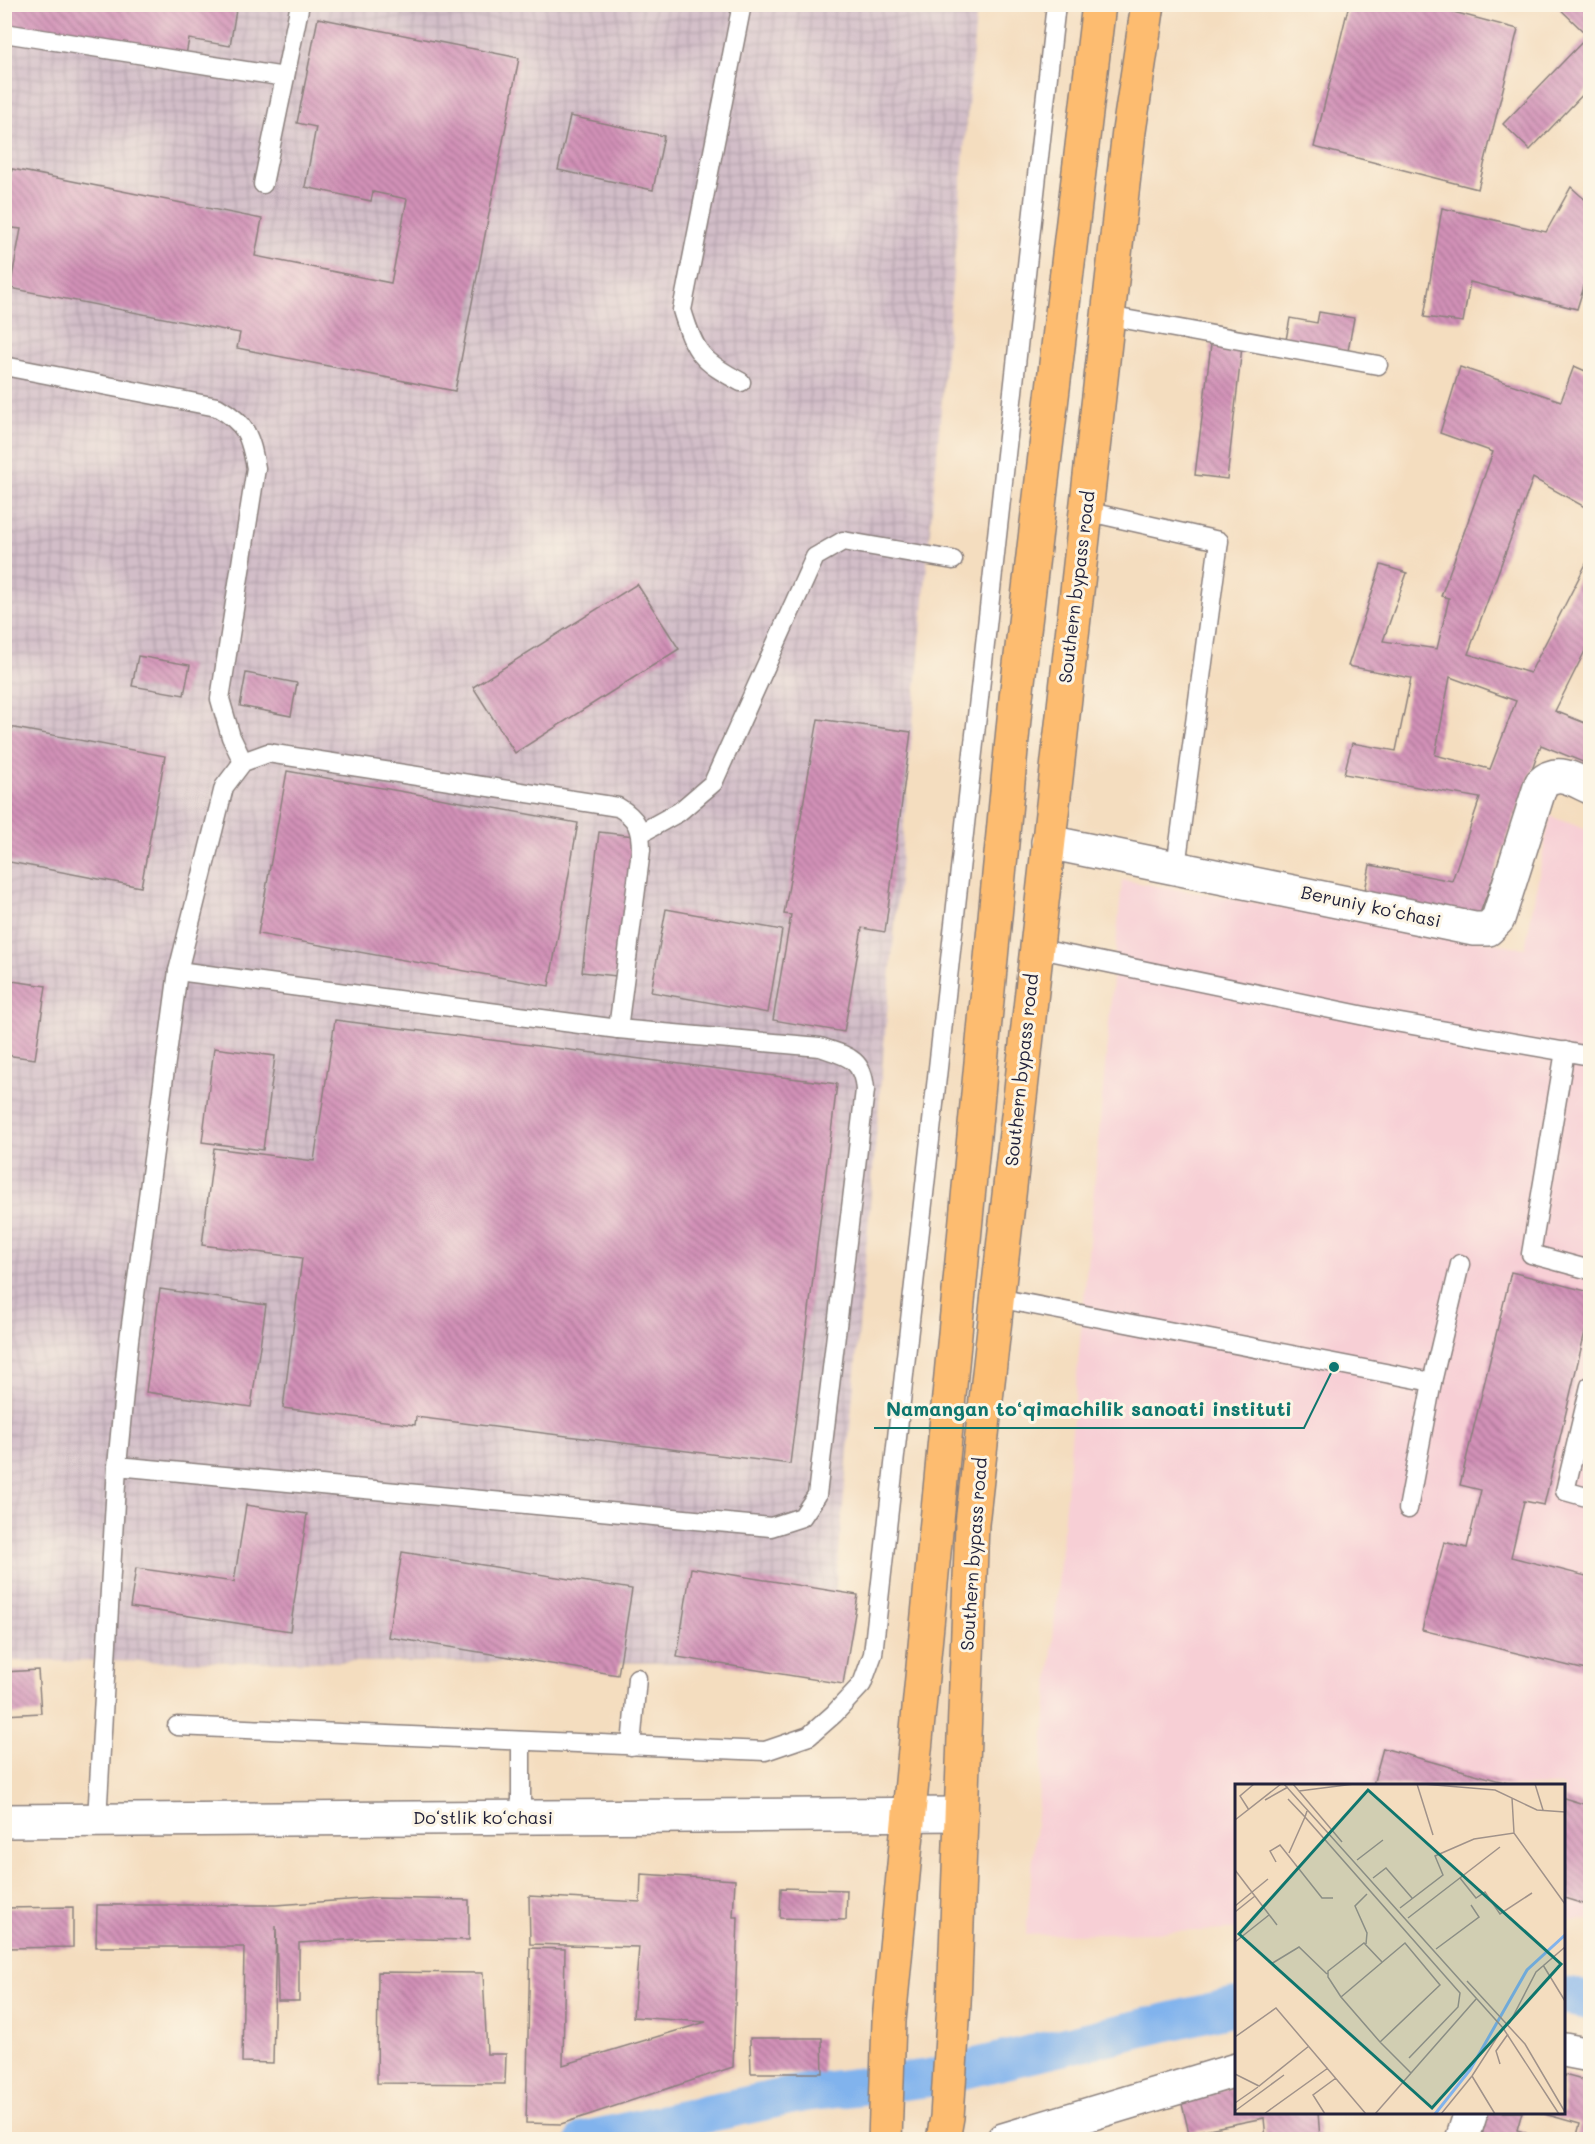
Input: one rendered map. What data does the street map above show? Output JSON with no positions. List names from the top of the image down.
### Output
{
  "streets": {
    "highway": ["Southern bypass road"],
    "street": ["Beruniy koʻchasi", "Doʻstlik koʻchasi"]
  },
  "crossings": [
    ["Southern bypass road", "Beruniy koʻchasi"],
    ["Southern bypass road", "Doʻstlik koʻchasi"]
  ],
  "places": ["Namangan to‘qimachilik sanoati instituti"]
}
